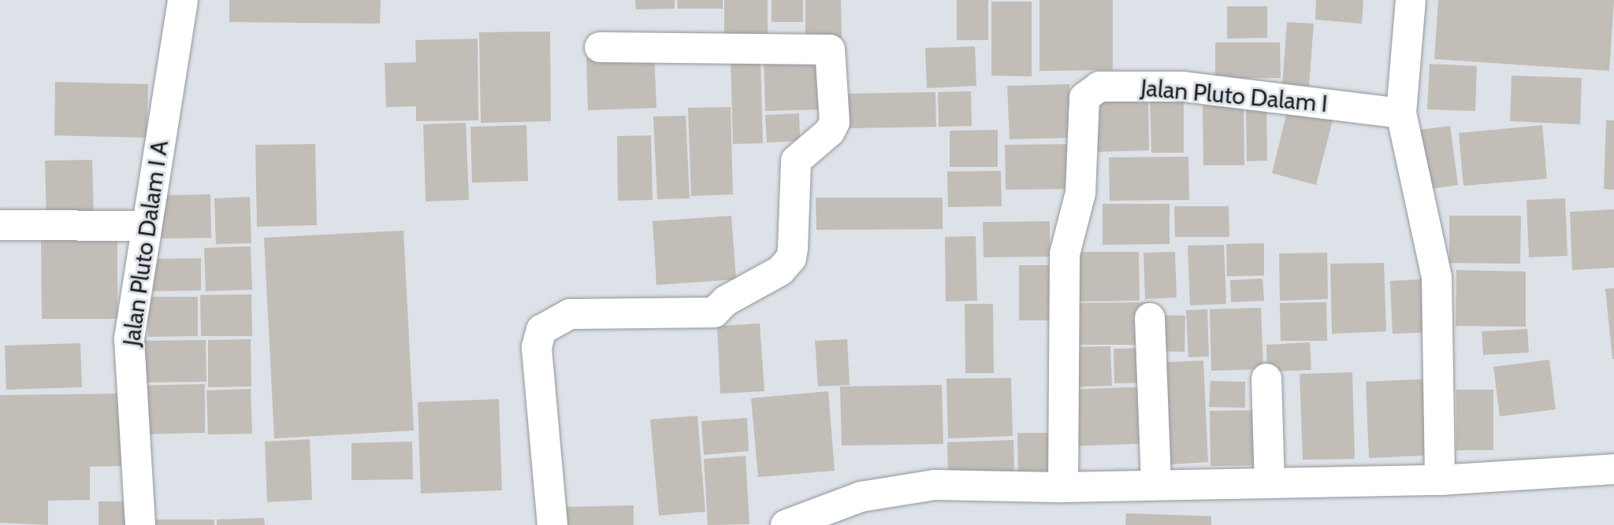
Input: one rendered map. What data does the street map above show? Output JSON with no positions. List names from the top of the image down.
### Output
{
  "streets": {
    "street": ["Jalan Pluto Dalam I", "Jalan Pluto Dalam I A"]
  }
}
